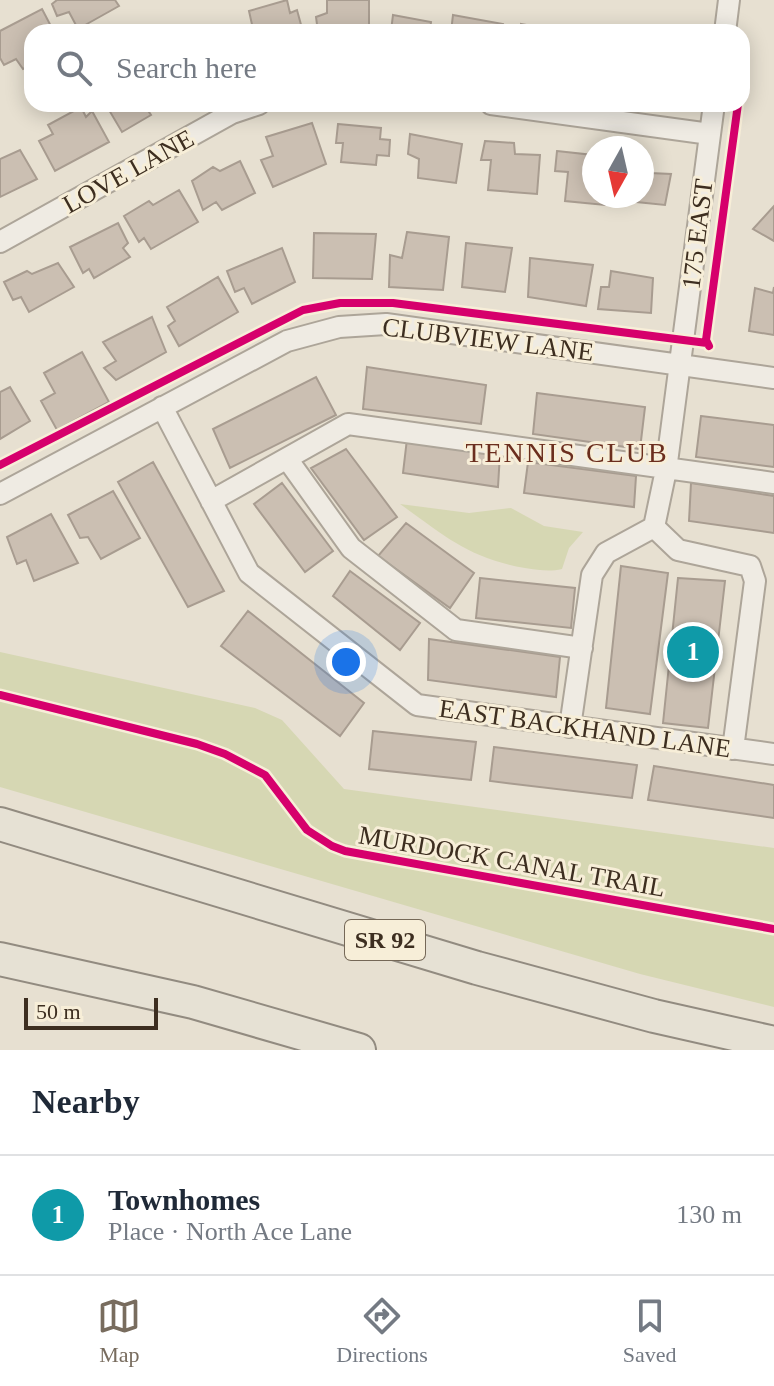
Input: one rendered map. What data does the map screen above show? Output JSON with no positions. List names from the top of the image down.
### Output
{
  "streets": {
    "main road": ["SR 92"],
    "street": [
      "LOVE LANE",
      "175 EAST",
      "CLUBVIEW LANE",
      "EAST BACKHAND LANE"
    ],
    "cycle path": ["MURDOCK CANAL TRAIL"]
  },
  "crossings": [
    ["175 EAST", "CLUBVIEW LANE"]
  ],
  "districts": ["TENNIS CLUB"],
  "scale_bar": "50 m",
  "north": "bottom",
  "page": {
    "search": "Search here",
    "pins": "1",
    "scale": "50 m",
    "heading": "Nearby",
    "list": [
      {
        "mark": "1",
        "name": "Townhomes",
        "note": "Place · North Ace Lane",
        "value": "130 m"
      }
    ],
    "nav": ["Map", "Directions", "Saved"]
  }
}
